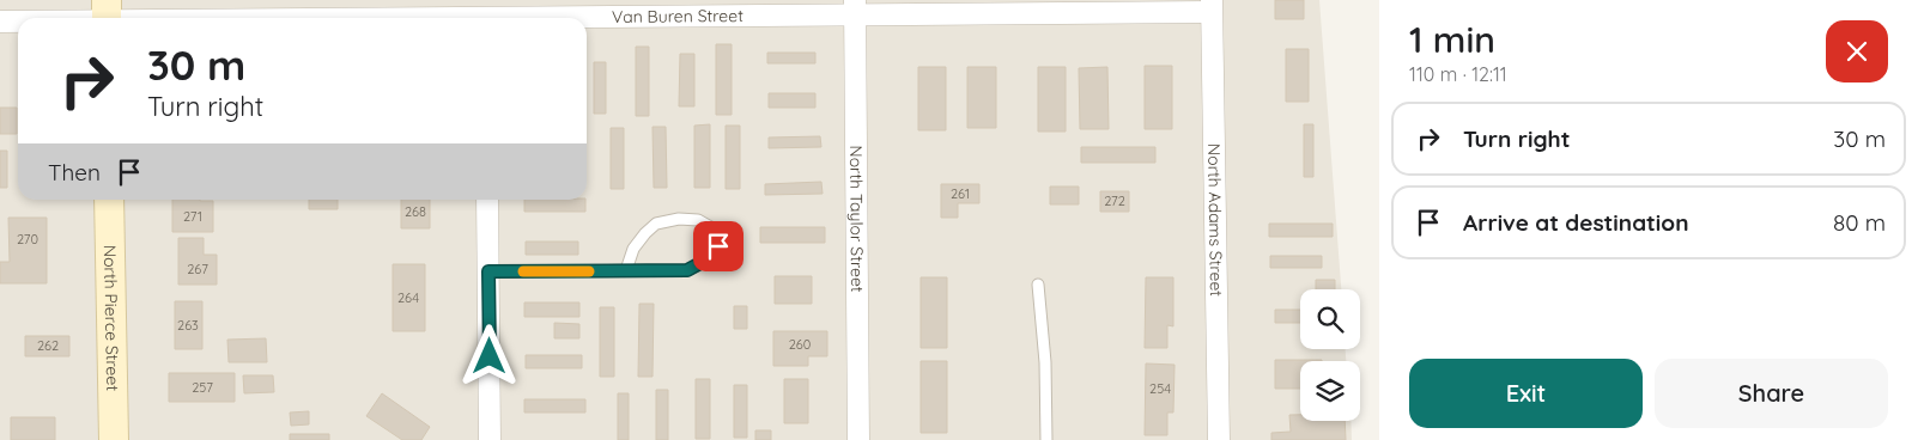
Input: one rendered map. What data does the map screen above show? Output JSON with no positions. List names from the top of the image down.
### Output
{
  "streets": {
    "main road": ["North Pierce Street"],
    "street": ["Van Buren Street", "North Taylor Street", "North Adams Street"]
  },
  "crossings": [
    ["Van Buren Street", "North Taylor Street"],
    ["Van Buren Street", "North Adams Street"]
  ],
  "house_numbers": [
    "261",
    "272",
    "268",
    "271",
    "270",
    "267",
    "264",
    "263",
    "260",
    "262",
    "257",
    "254"
  ],
  "page": {
    "heading": ["1 min", "110 m · 12:11"],
    "turn": ["30 m", "Turn right"],
    "list": [
      {
        "name": "Turn right",
        "value": "30 m"
      },
      {
        "name": "Arrive at destination",
        "value": "80 m"
      }
    ],
    "then": "Then",
    "buttons": ["Exit", "Share"]
  }
}
